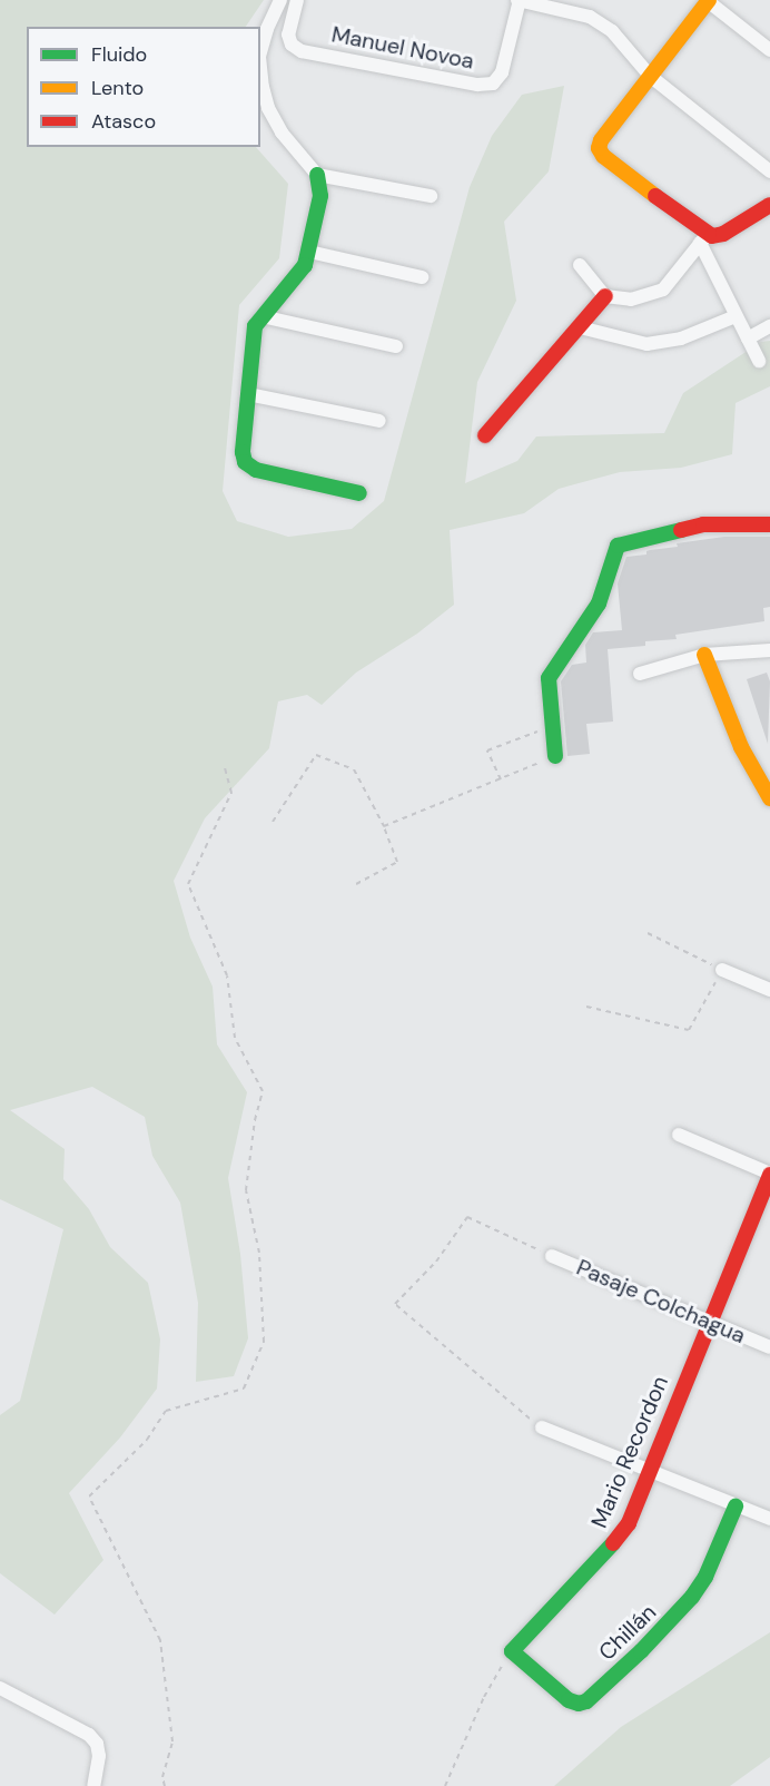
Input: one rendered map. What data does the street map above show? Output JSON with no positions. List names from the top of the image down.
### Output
{
  "streets": {
    "street": [
      "Manuel Novoa",
      "Pasaje Colchagua",
      "Mario Recordon",
      "Chillán"
    ]
  },
  "crossings": [
    ["Pasaje Colchagua", "Mario Recordon"],
    ["Mario Recordon", "Chillán"]
  ],
  "legend": ["Fluido", "Lento", "Atasco"]
}
